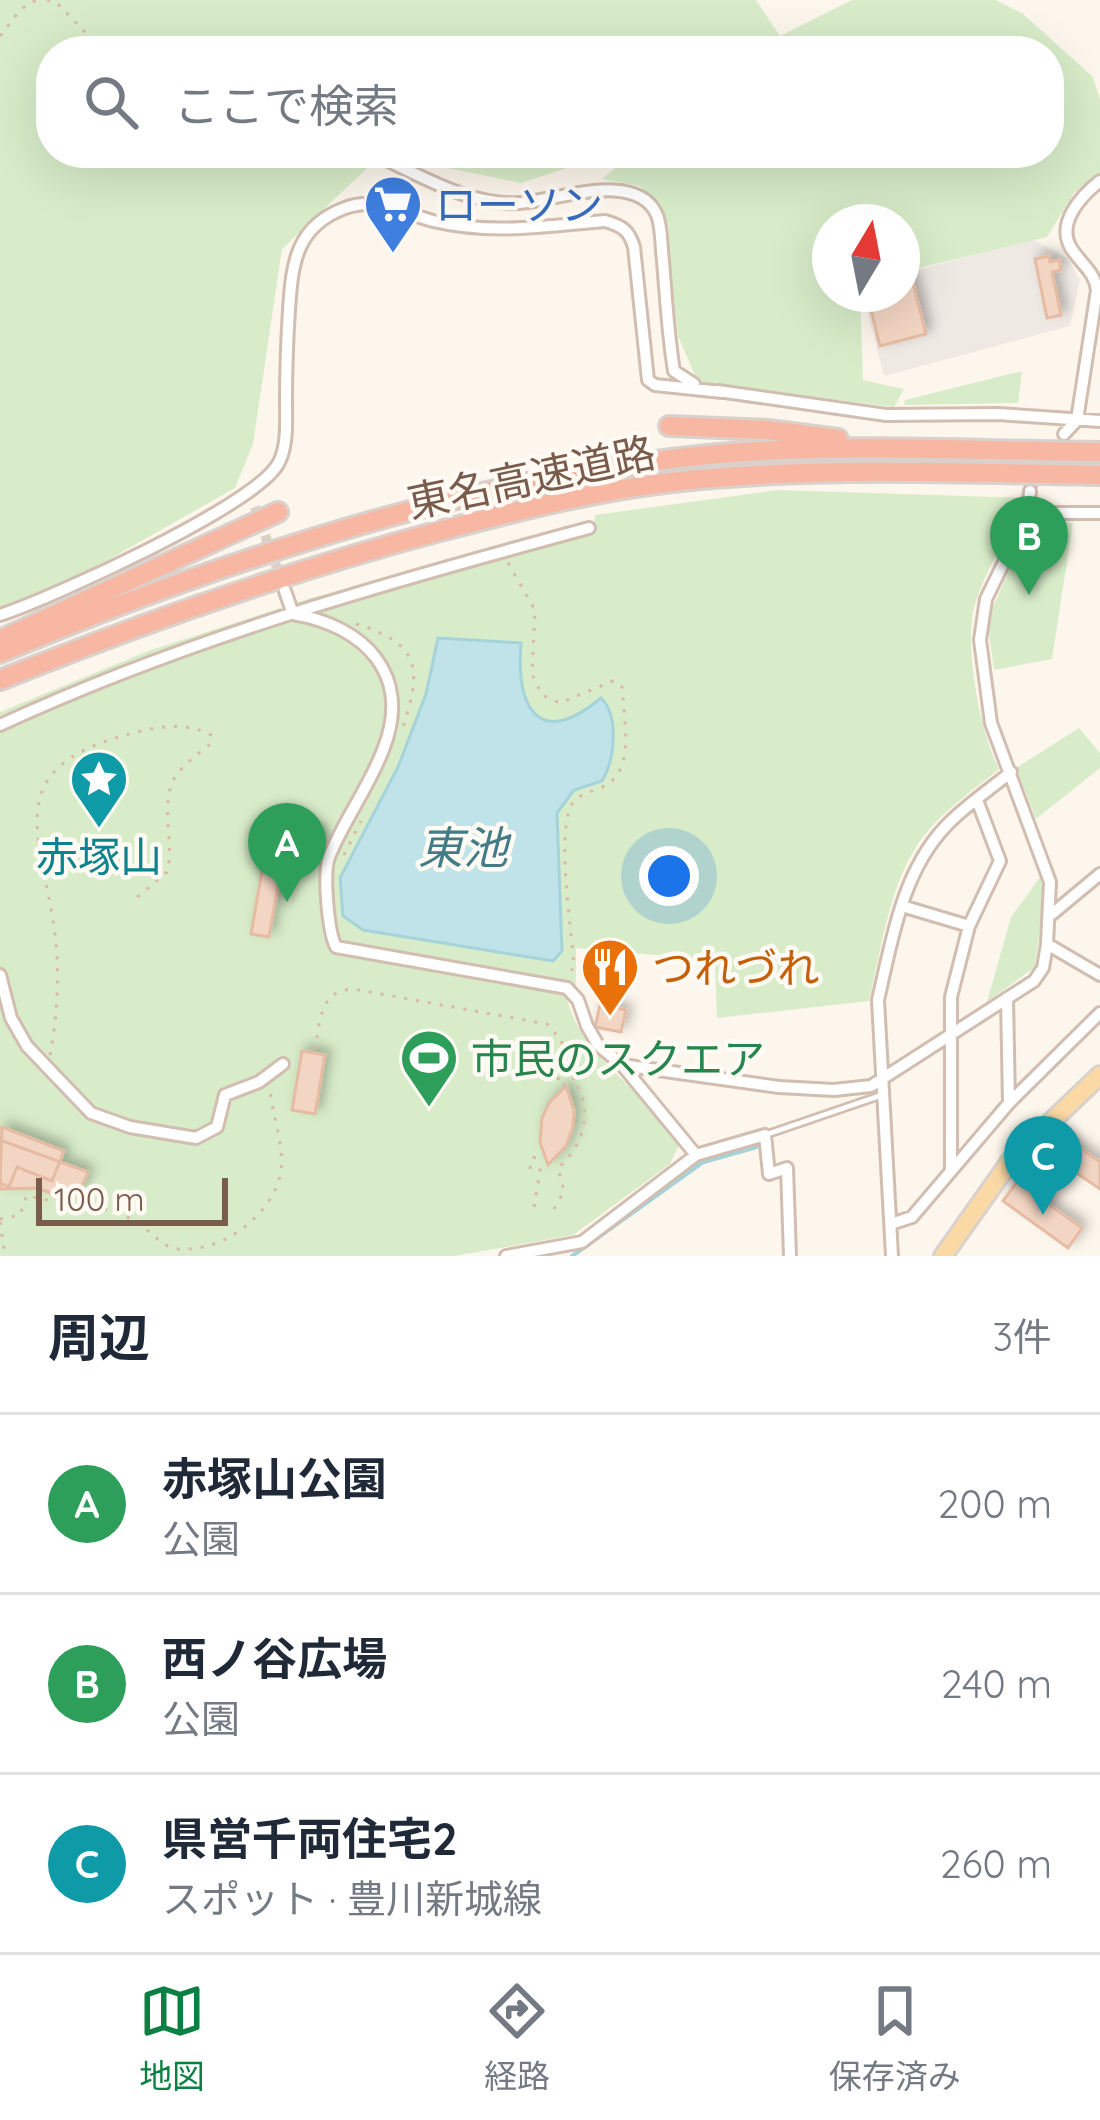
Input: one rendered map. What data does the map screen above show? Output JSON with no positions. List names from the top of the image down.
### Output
{
  "streets": {
    "highway": ["東名高速道路"]
  },
  "water": ["東池"],
  "places": {
    "supermarket": ["ローソン"],
    "place": ["赤塚山"],
    "restaurant": ["つれづれ"],
    "sports": ["市民のスクエア"]
  },
  "scale_bar": "100 m",
  "north": "top",
  "page": {
    "search": "ここで検索",
    "pins": ["B", "A", "C"],
    "scale": "100 m",
    "heading": ["周辺", "3件"],
    "list": [
      {
        "mark": "A",
        "name": "赤塚山公園",
        "note": "公園",
        "value": "200 m"
      },
      {
        "mark": "B",
        "name": "西ノ谷広場",
        "note": "公園",
        "value": "240 m"
      },
      {
        "mark": "C",
        "name": "県営千両住宅2",
        "note": "スポット · 豊川新城線",
        "value": "260 m"
      }
    ],
    "nav": ["地図", "経路", "保存済み"]
  }
}
